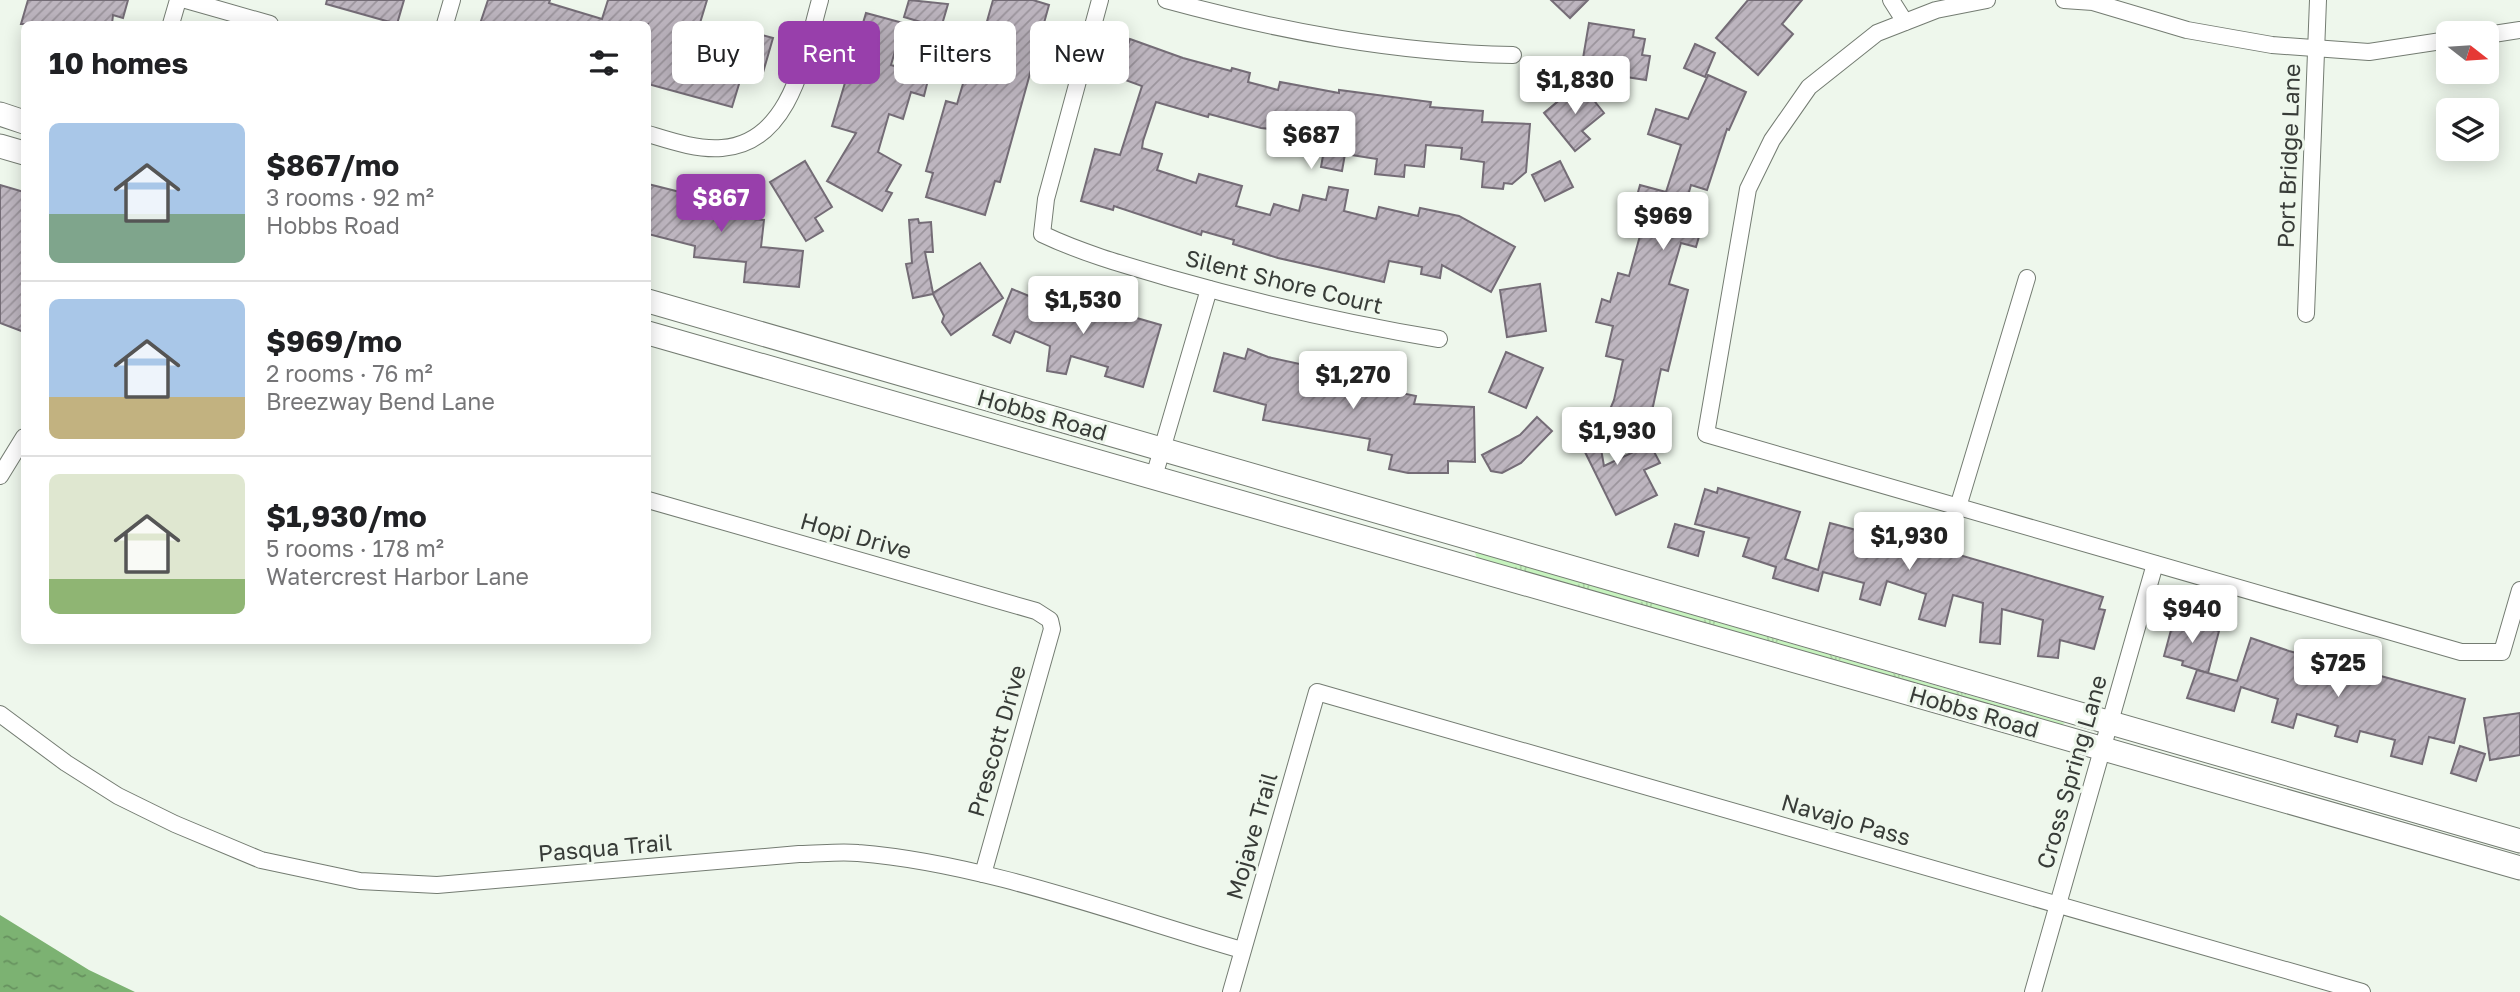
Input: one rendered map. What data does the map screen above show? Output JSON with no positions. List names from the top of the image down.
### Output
{
  "streets": {
    "street": [
      "Port Bridge Lane",
      "Silent Shore Court",
      "Hobbs Road",
      "Hopi Drive",
      "Prescott Drive",
      "Cross Spring Lane",
      "Navajo Pass",
      "Mojave Trail",
      "Pasqua Trail"
    ]
  },
  "crossings": [
    ["Hobbs Road", "Cross Spring Lane"],
    ["Hopi Drive", "Prescott Drive"],
    ["Prescott Drive", "Pasqua Trail"],
    ["Cross Spring Lane", "Navajo Pass"],
    ["Navajo Pass", "Mojave Trail"],
    ["Mojave Trail", "Pasqua Trail"]
  ],
  "north": "right",
  "page": {
    "chip": [
      "Buy",
      "Rent",
      "Filters",
      "New"
    ],
    "heading": "10 homes",
    "price": [
      "$1,830",
      "$687",
      "$867",
      "$969",
      "$1,530",
      "$1,270",
      "$1,930",
      "$1,930",
      "$940",
      "$725"
    ],
    "list": [
      {
        "name": "$867/mo",
        "note": "3 rooms · 92 m² · Hobbs Road"
      },
      {
        "name": "$969/mo",
        "note": "2 rooms · 76 m² · Breezway Bend Lane"
      },
      {
        "name": "$1,930/mo",
        "note": "5 rooms · 178 m² · Watercrest Harbor Lane"
      }
    ]
  }
}
